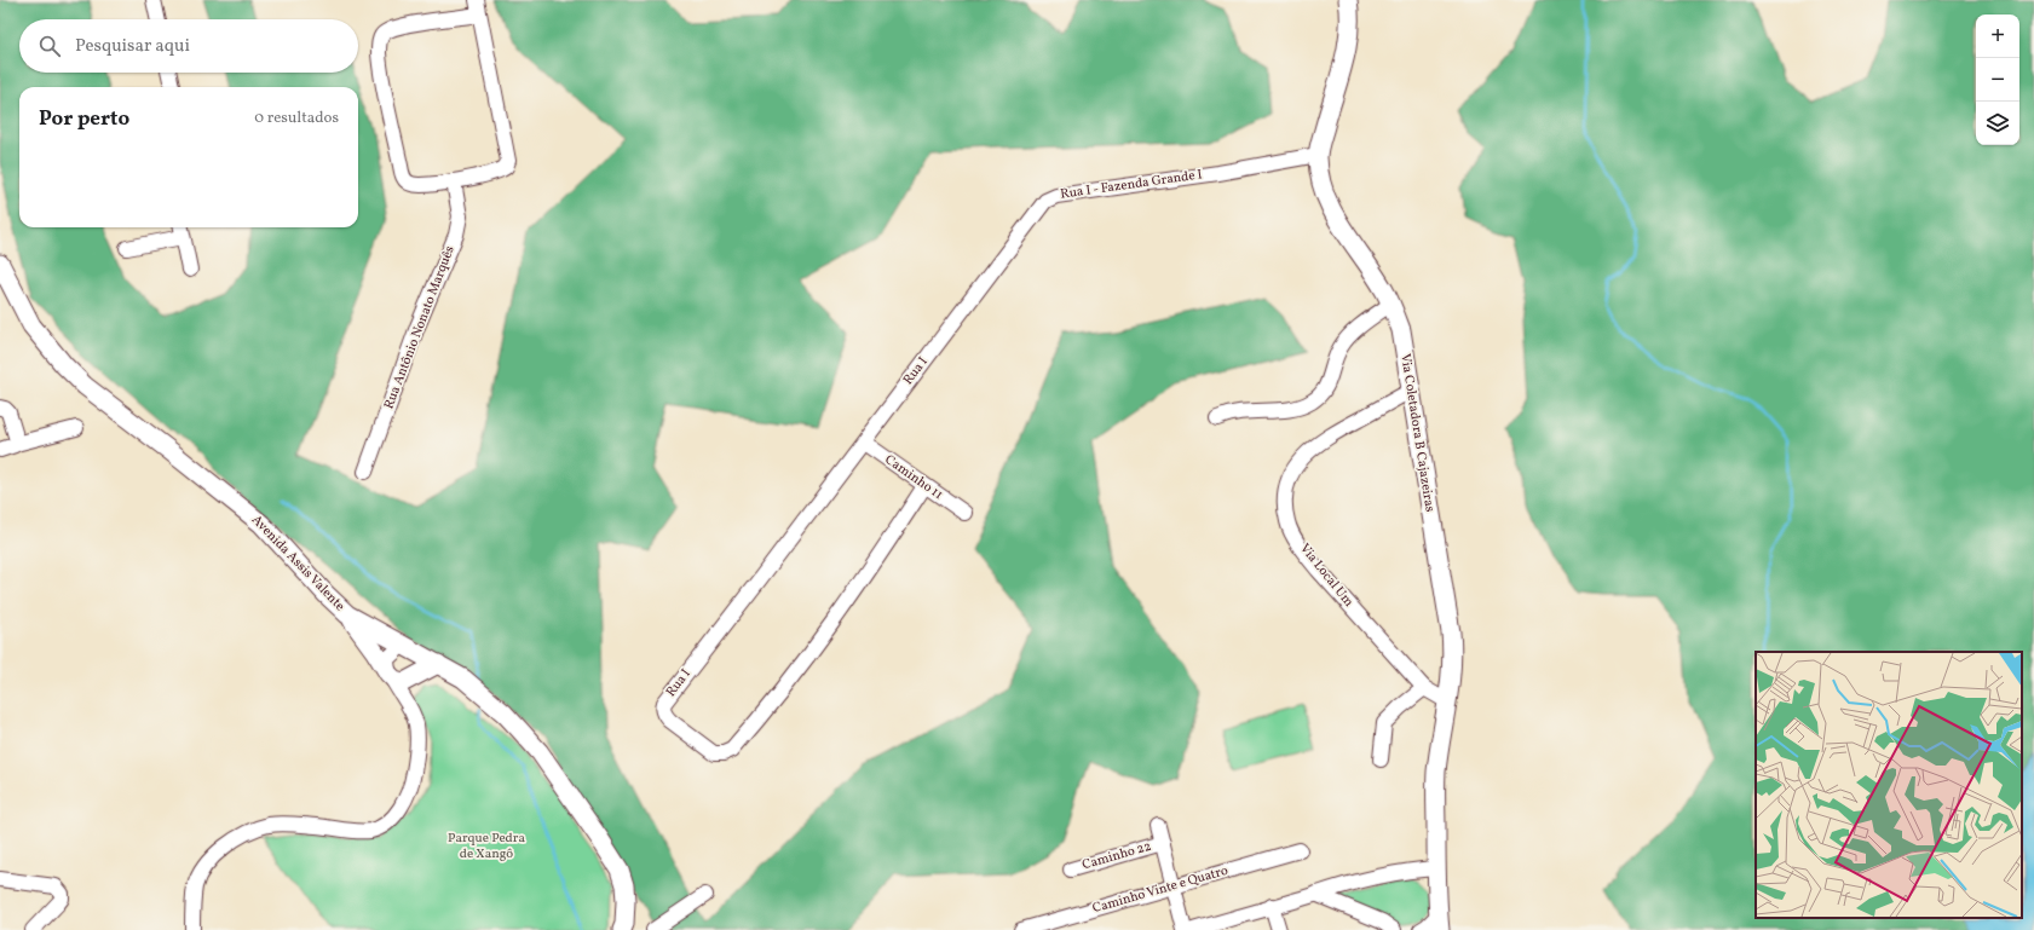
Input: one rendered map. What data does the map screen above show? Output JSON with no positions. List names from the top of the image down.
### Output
{
  "streets": {
    "main road": ["Via Coletadora B Cajazeiras", "Avenida Assis Valente"],
    "street": [
      "Rua I - Fazenda Grande I",
      "Rua Antônio Nonato Marquês",
      "Rua I",
      "Caminho 11",
      "Via Local Um",
      "Caminho 22",
      "Caminho Vinte e Quatro"
    ]
  },
  "crossings": [
    ["Rua I - Fazenda Grande I", "Rua I"],
    ["Rua I - Fazenda Grande I", "Via Coletadora B Cajazeiras"],
    ["Rua I", "Caminho 11"],
    ["Via Coletadora B Cajazeiras", "Via Local Um"]
  ],
  "parks": ["Parque Pedra de Xangô"],
  "page": {
    "map_buttons": ["+", "−"],
    "search": "Pesquisar aqui",
    "heading": ["Por perto", "0 resultados"]
  }
}
